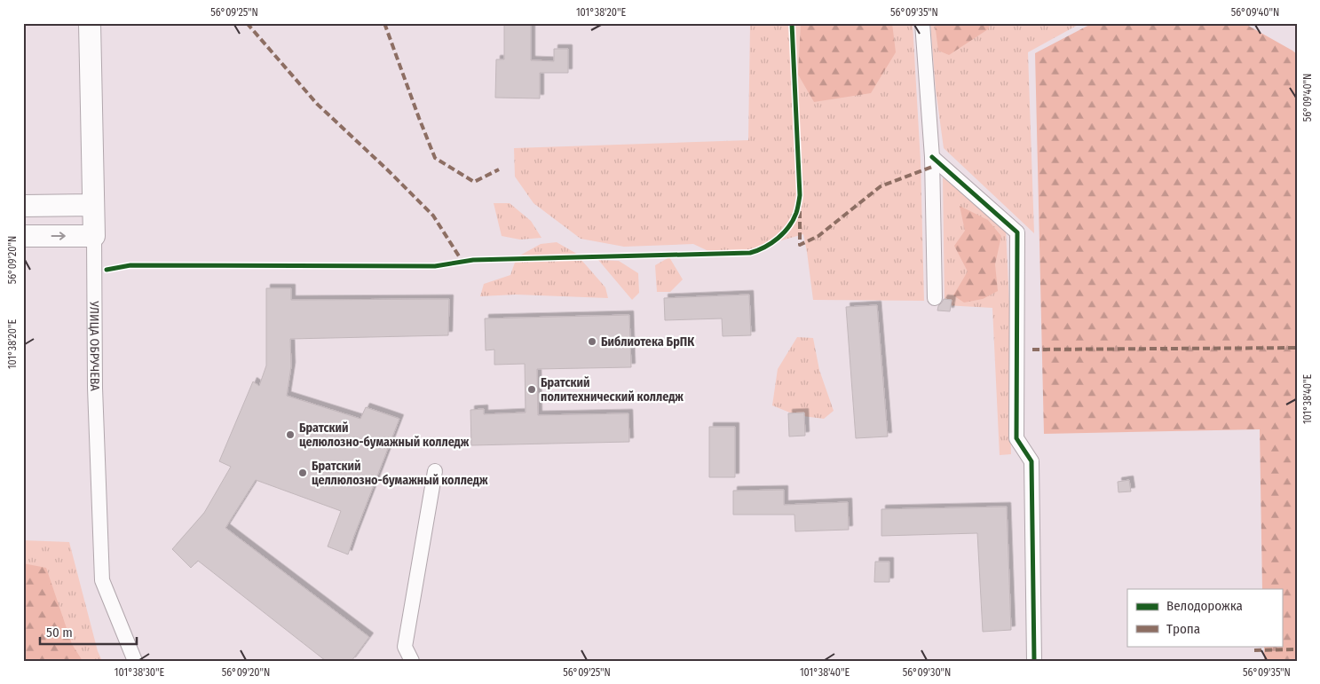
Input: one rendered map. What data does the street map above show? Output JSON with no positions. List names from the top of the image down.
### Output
{
  "streets": {
    "main road": ["УЛИЦА ОБРУЧЕВА"]
  },
  "places": [
    "Библиотека БрПК",
    "Братский политехнический колледж",
    "Братский целюлозно-бумажный колледж",
    "Братский целлюлозно-бумажный колледж"
  ],
  "legend": ["Велодорожка", "Тропа"],
  "scale_bar": "50 m",
  "coordinates": [
    "56°09'25\"N",
    "101°38'20\"E",
    "56°09'35\"N",
    "56°09'40\"N",
    "56°09'20\"N",
    "101°38'40\"E",
    "101°38'30\"E",
    "56°09'30\"N"
  ]
}
